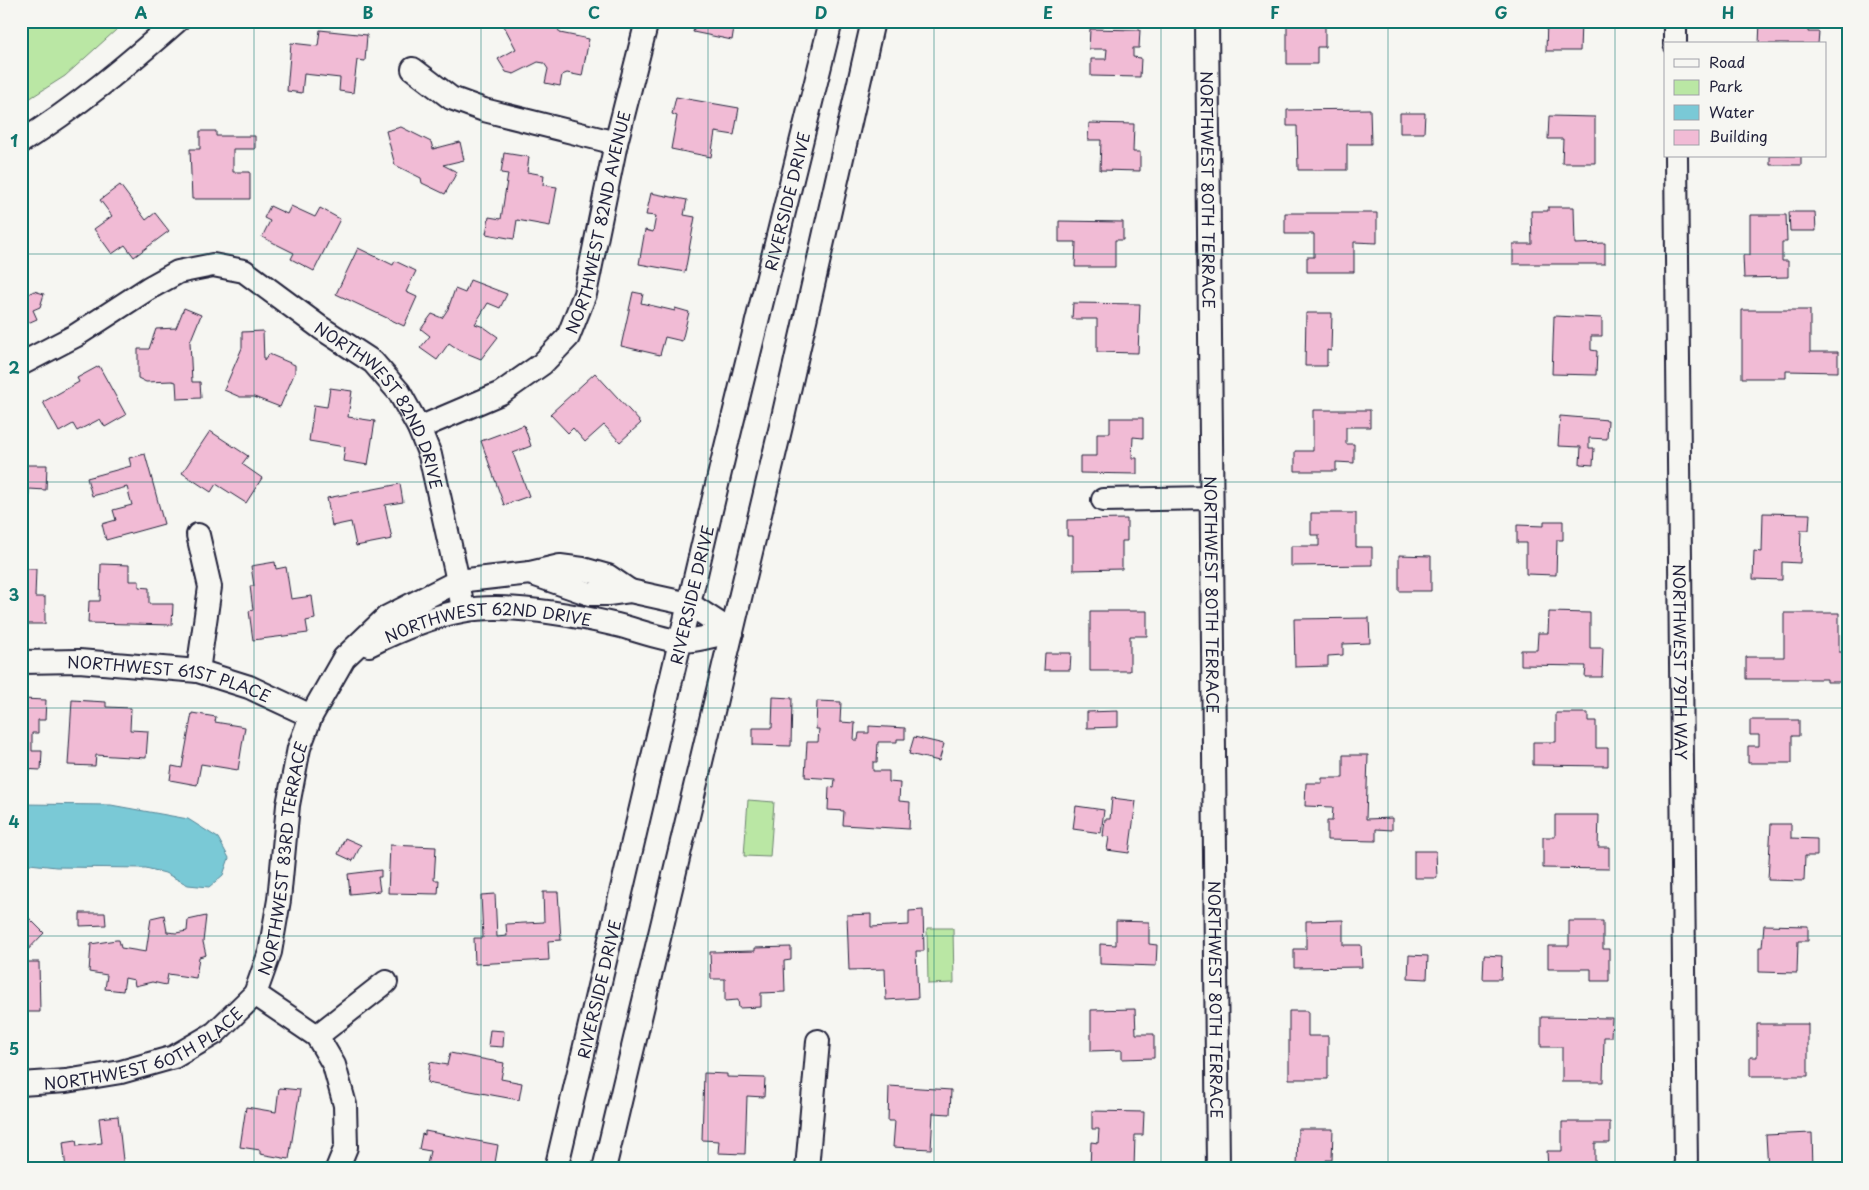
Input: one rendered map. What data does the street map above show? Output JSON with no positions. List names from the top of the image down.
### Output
{
  "streets": {
    "street": [
      "NORTHWEST 80TH TERRACE",
      "RIVERSIDE DRIVE",
      "NORTHWEST 82ND AVENUE",
      "NORTHWEST 82ND DRIVE",
      "NORTHWEST 62ND DRIVE",
      "NORTHWEST 79TH WAY",
      "NORTHWEST 61ST PLACE",
      "NORTHWEST 83RD TERRACE",
      "NORTHWEST 60TH PLACE"
    ]
  },
  "crossings": [
    ["RIVERSIDE DRIVE", "NORTHWEST 62ND DRIVE"],
    ["NORTHWEST 82ND AVENUE", "NORTHWEST 82ND DRIVE"],
    ["NORTHWEST 82ND DRIVE", "NORTHWEST 62ND DRIVE"],
    ["NORTHWEST 62ND DRIVE", "NORTHWEST 83RD TERRACE"],
    ["NORTHWEST 61ST PLACE", "NORTHWEST 83RD TERRACE"],
    ["NORTHWEST 83RD TERRACE", "NORTHWEST 60TH PLACE"]
  ],
  "legend": [
    "Road",
    "Park",
    "Water",
    "Building"
  ],
  "grid": {
    "columns": [
      "A",
      "B",
      "C",
      "D",
      "E",
      "F",
      "G",
      "H"
    ],
    "rows": [
      "1",
      "2",
      "3",
      "4",
      "5"
    ]
  }
}
